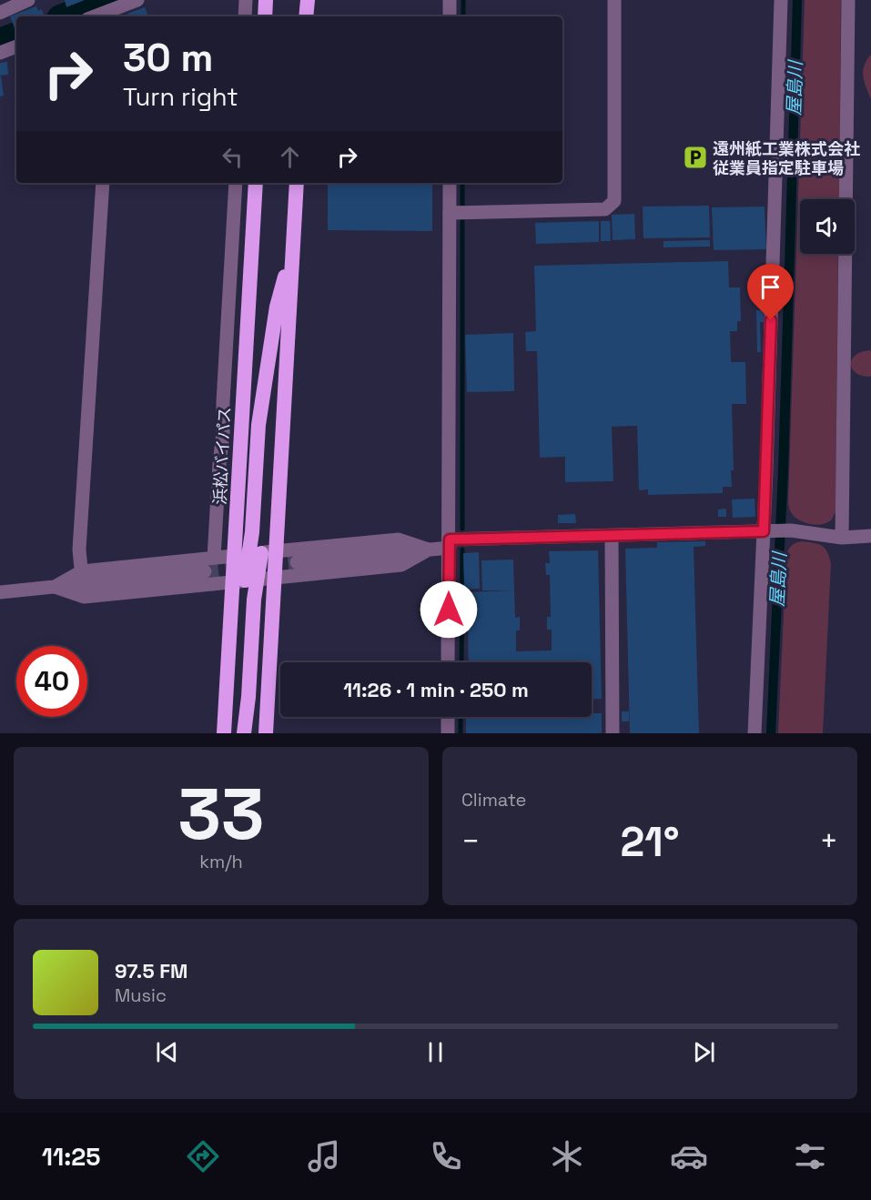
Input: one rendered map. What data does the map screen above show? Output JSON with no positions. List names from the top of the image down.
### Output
{
  "streets": {
    "highway": ["浜松バイパス"]
  },
  "water": ["屋島川"],
  "places": {
    "parking": ["遠州紙工業株式会社 従業員指定駐車場"]
  },
  "page": {
    "turn": ["30 m", "Turn right"],
    "limit": "40",
    "trip": "11:26 · 1 min · 250 m",
    "tile": [
      ["33", "km/h"],
      "Climate"
    ],
    "heat": ["−", "21°", "+"],
    "song": ["97.5 FM", "Music"],
    "tabs": "11:25"
  }
}
